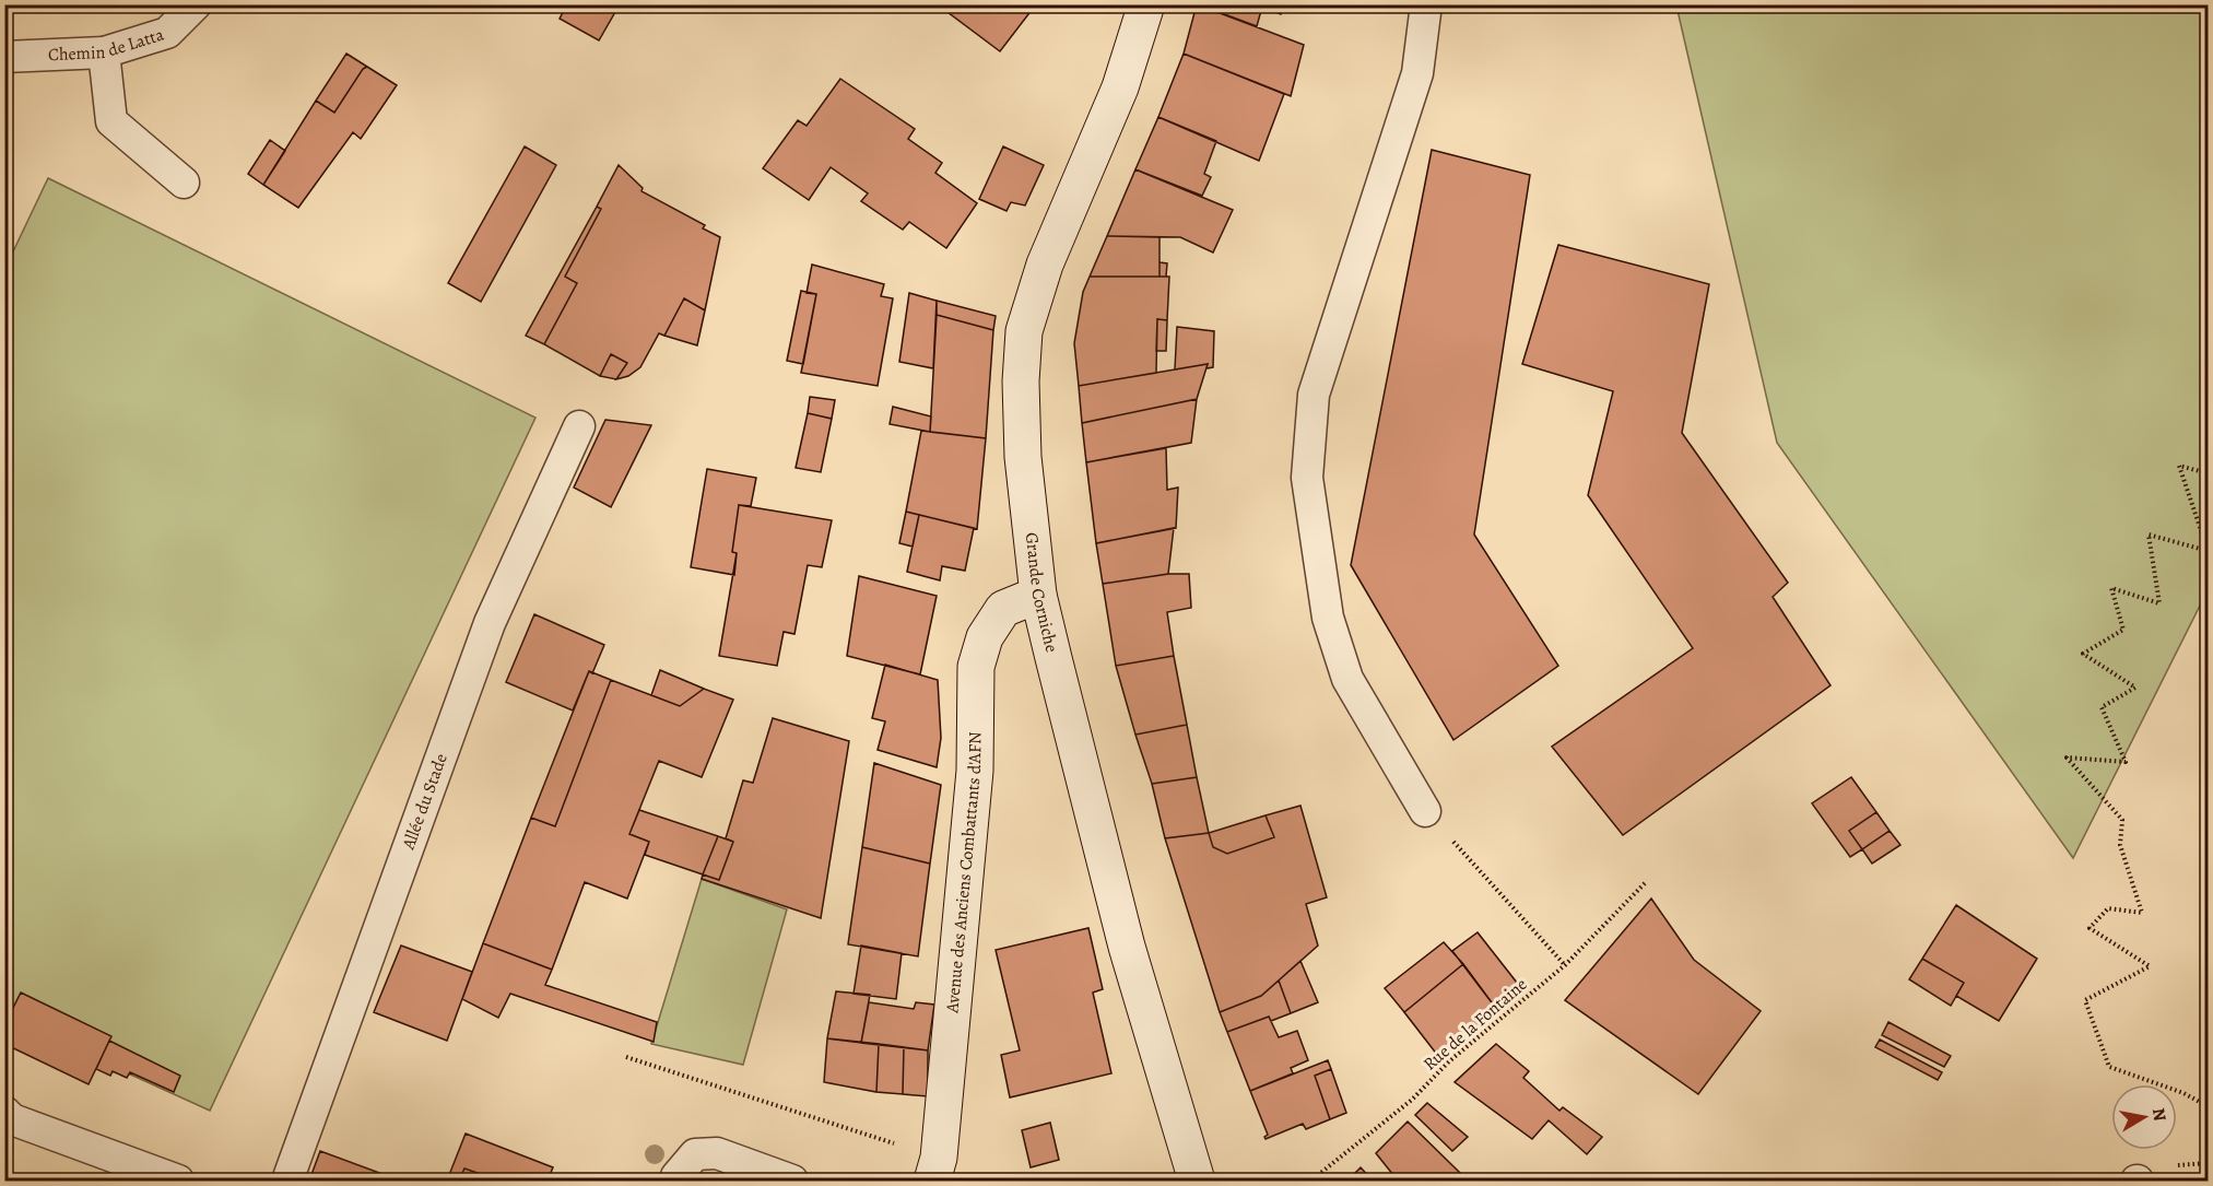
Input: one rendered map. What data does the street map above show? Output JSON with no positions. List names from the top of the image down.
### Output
{
  "streets": {
    "main road": ["Grande Corniche", "Avenue des Anciens Combattants d'AFN"],
    "lane": ["Chemin de Latta", "Allée du Stade"],
    "path": ["Rue de la Fontaine"]
  },
  "crossings": [
    ["Grande Corniche", "Avenue des Anciens Combattants d'AFN"]
  ],
  "north": "right"
}
